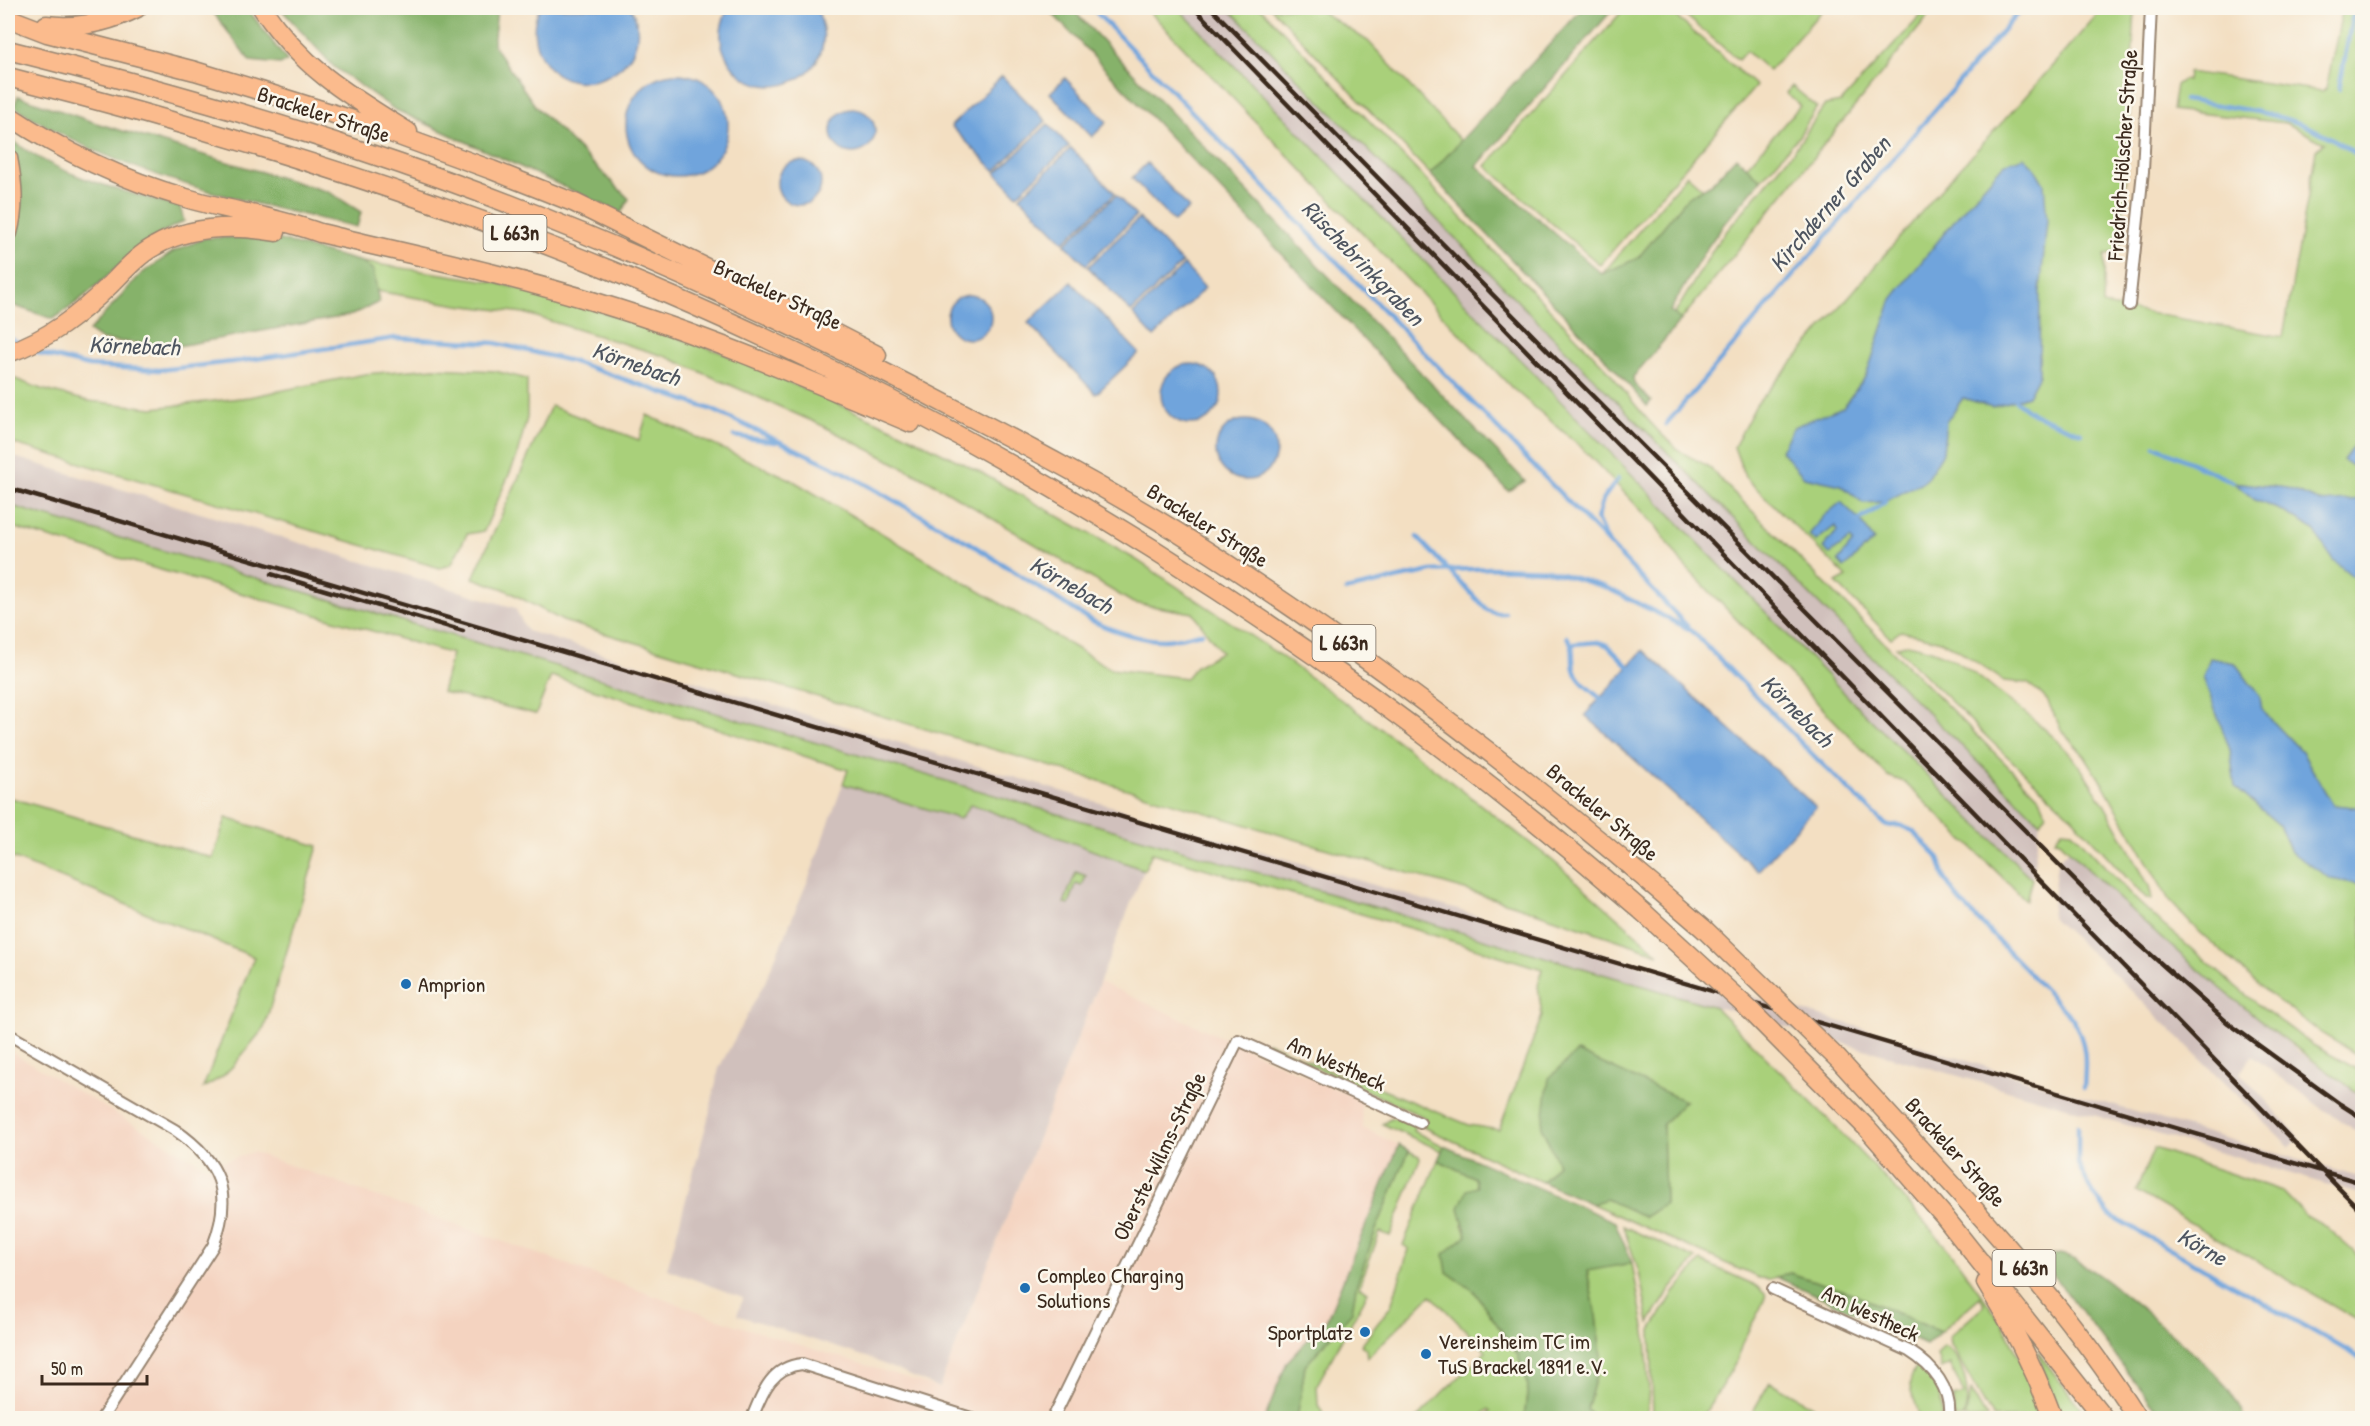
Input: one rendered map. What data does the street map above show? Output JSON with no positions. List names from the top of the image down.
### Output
{
  "streets": {
    "highway": ["Brackeler Straße", "L 663n"],
    "street": ["Friedrich-Hölscher-Straße", "Am Westheck", "Oberste-Wilms-Straße"]
  },
  "crossings": [
    ["Am Westheck", "Oberste-Wilms-Straße"]
  ],
  "water": [
    "Kirchderner Graben",
    "Rüschebrinkgraben",
    "Körnebach",
    "Körne"
  ],
  "places": [
    "Amprion",
    "Compleo Charging Solutions",
    "Sportplatz",
    "Vereinsheim TC im TuS Brackel 1891 e.V."
  ],
  "scale_bar": "50 m"
}
